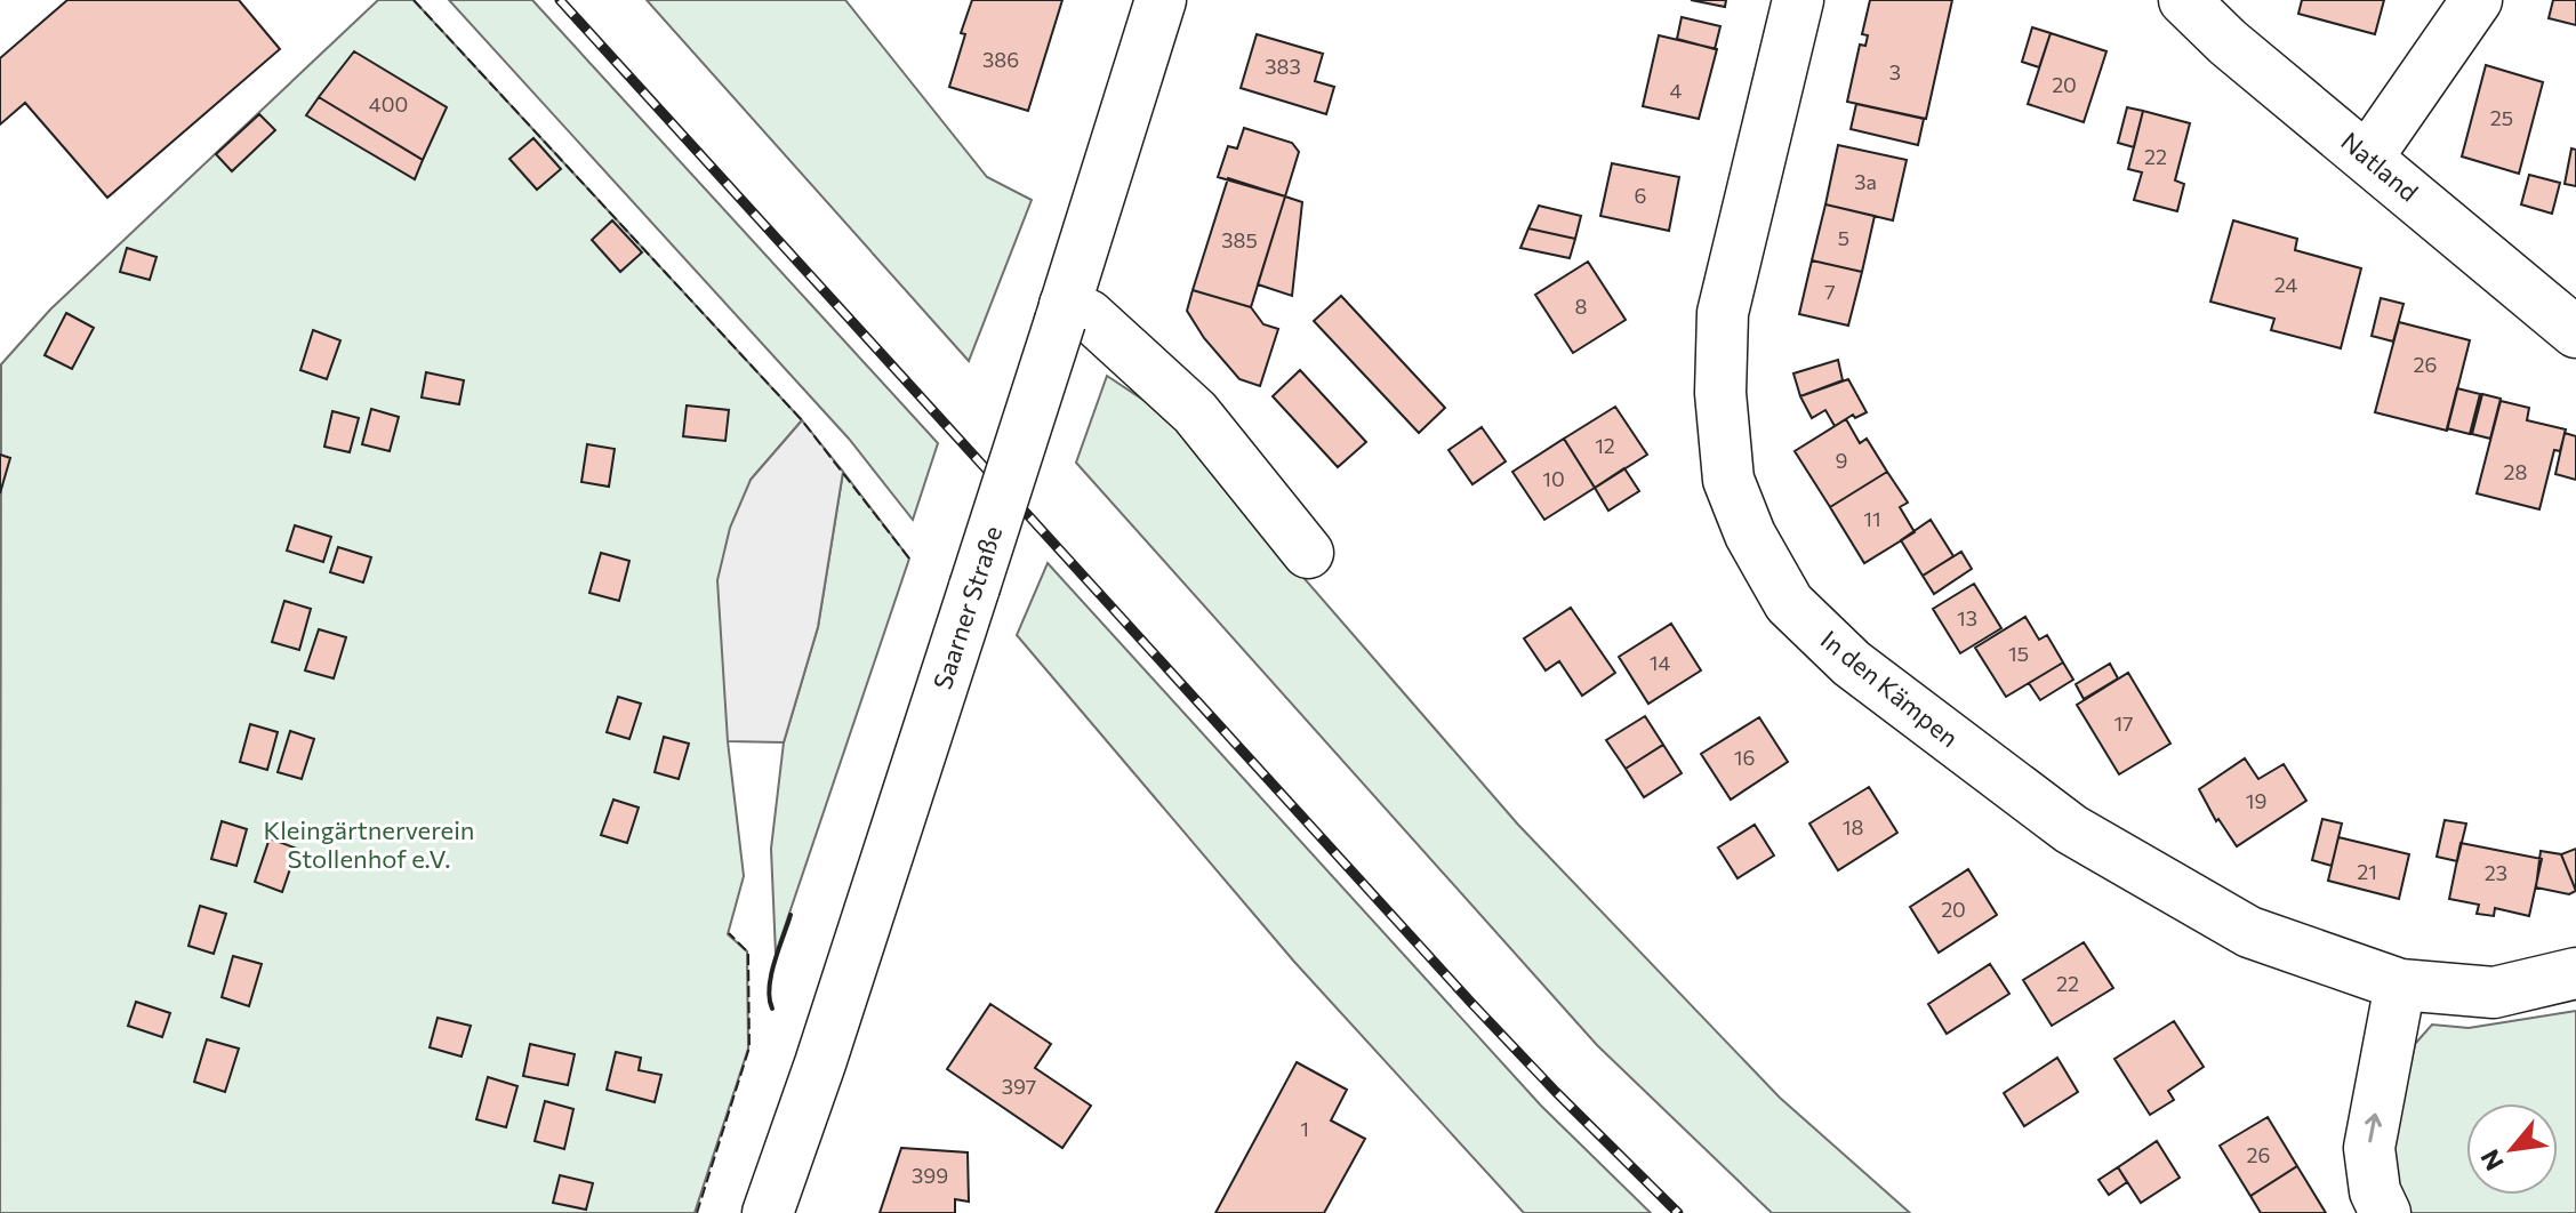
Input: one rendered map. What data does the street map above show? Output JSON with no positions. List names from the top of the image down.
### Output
{
  "streets": {
    "street": ["Natland", "Saarner Straße", "In den Kämpen"]
  },
  "parks": ["Kleingärtnerverein Stollenhof e.V."],
  "house_numbers": [
    "386",
    "383",
    "3",
    "20",
    "4",
    "400",
    "25",
    "22",
    "3a",
    "6",
    "5",
    "385",
    "24",
    "7",
    "8",
    "26",
    "12",
    "9",
    "28",
    "10",
    "11",
    "13",
    "15",
    "14",
    "17",
    "16",
    "19",
    "18",
    "21",
    "23",
    "20",
    "22",
    "397",
    "1",
    "26",
    "399"
  ],
  "north": "bottom left"
}
